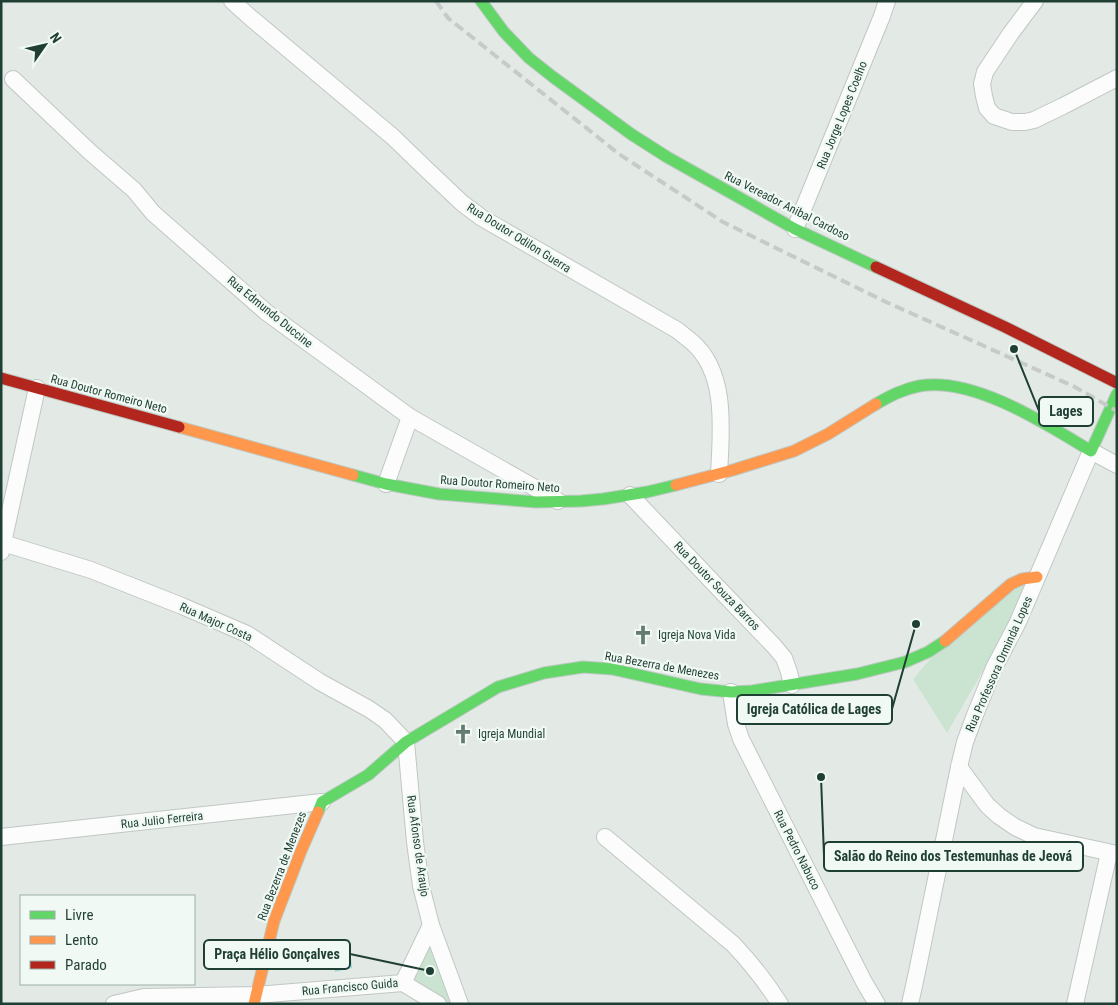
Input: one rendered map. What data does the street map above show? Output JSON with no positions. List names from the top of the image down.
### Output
{
  "streets": {
    "street": [
      "Rua Jorge Lopes Coelho",
      "Rua Vereador Anibal Cardoso",
      "Rua Doutor Odilon Guerra",
      "Rua Edmundo Duccine",
      "Rua Doutor Romeiro Neto",
      "Rua Doutor Souza Barros",
      "Rua Major Costa",
      "Rua Professora Orminda Lopes",
      "Rua Bezerra de Menezes",
      "Rua Julio Ferreira",
      "Rua Afonso de Araujo",
      "Rua Pedro Nabuco",
      "Rua Francisco Guida"
    ]
  },
  "crossings": [
    ["Rua Jorge Lopes Coelho", "Rua Vereador Anibal Cardoso"],
    ["Rua Doutor Odilon Guerra", "Rua Doutor Romeiro Neto"],
    ["Rua Edmundo Duccine", "Rua Doutor Romeiro Neto"],
    ["Rua Doutor Romeiro Neto", "Rua Doutor Souza Barros"],
    ["Rua Doutor Romeiro Neto", "Rua Professora Orminda Lopes"],
    ["Rua Doutor Souza Barros", "Rua Bezerra de Menezes"],
    ["Rua Major Costa", "Rua Bezerra de Menezes"],
    ["Rua Major Costa", "Rua Afonso de Araujo"],
    ["Rua Professora Orminda Lopes", "Rua Bezerra de Menezes"],
    ["Rua Bezerra de Menezes", "Rua Julio Ferreira"],
    ["Rua Bezerra de Menezes", "Rua Afonso de Araujo"],
    ["Rua Bezerra de Menezes", "Rua Pedro Nabuco"],
    ["Rua Bezerra de Menezes", "Rua Francisco Guida"]
  ],
  "places": {
    "other": [
      "Lages",
      "Igreja Católica de Lages",
      "Salão do Reino dos Testemunhas de Jeová",
      "Praça Hélio Gonçalves"
    ],
    "church": ["Igreja Nova Vida", "Igreja Mundial"]
  },
  "legend": ["Livre", "Lento", "Parado"],
  "north": "top right"
}
